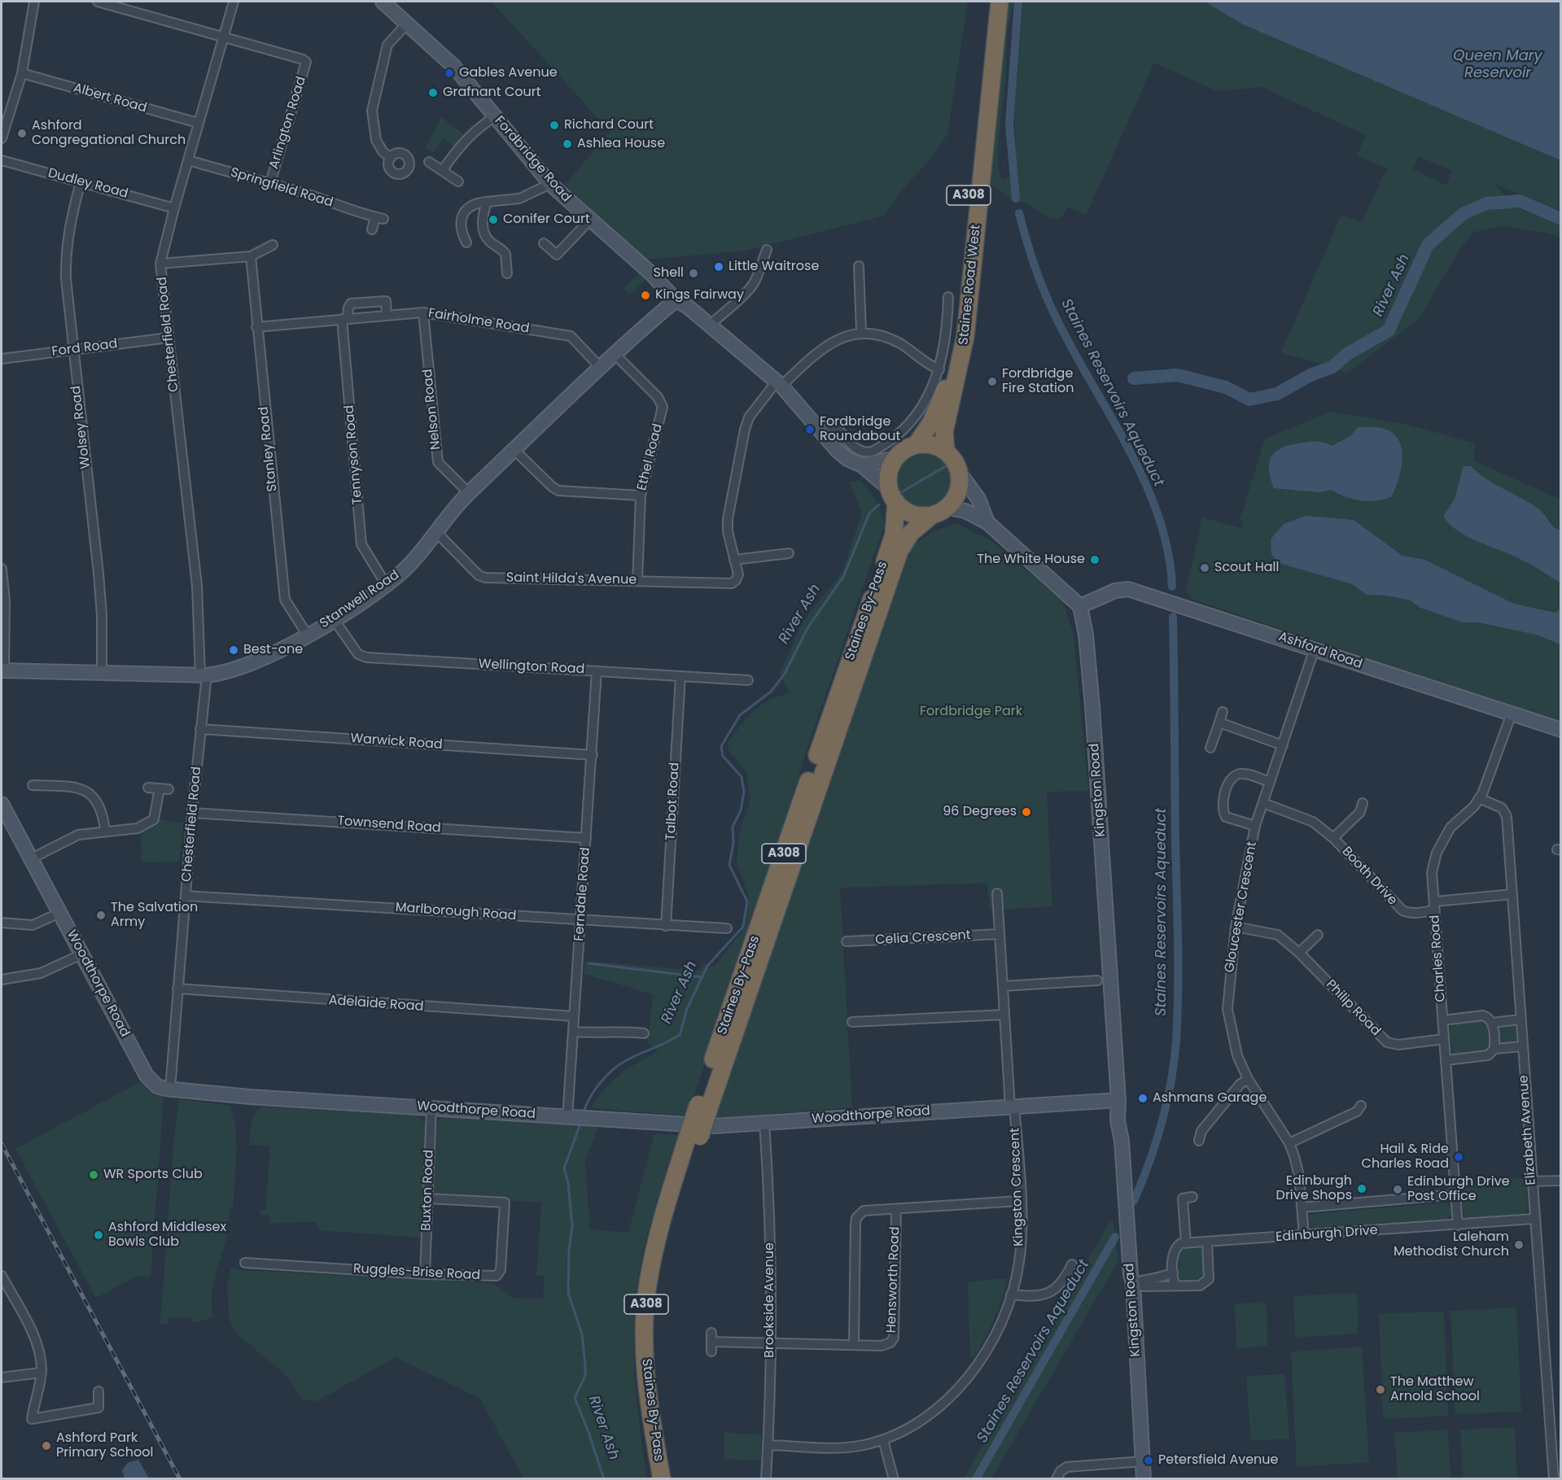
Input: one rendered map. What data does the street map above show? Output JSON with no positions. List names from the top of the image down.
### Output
{
  "streets": {
    "highway": ["A308", "Staines Road West", "Staines By-Pass"],
    "street": [
      "Albert Road",
      "Arlington Road",
      "Fordbridge Road",
      "Dudley Road",
      "Springfield Road",
      "Fairholme Road",
      "Chesterfield Road",
      "Ford Road",
      "Nelson Road",
      "Wolsey Road",
      "Stanley Road",
      "Tennyson Road",
      "Ethel Road",
      "Saint Hilda's Avenue",
      "Stanwell Road",
      "Ashford Road",
      "Wellington Road",
      "Warwick Road",
      "Kingston Road",
      "Talbot Road",
      "Townsend Road",
      "Booth Drive",
      "Ferndale Road",
      "Gloucester Crescent",
      "Marlborough Road",
      "Celia Crescent",
      "Charles Road",
      "Woodthorpe Road",
      "Adelaide Road",
      "Philip Road",
      "Elizabeth Avenue",
      "Kingston Crescent",
      "Buxton Road",
      "Edinburgh Drive",
      "Ruggles-Brise Road",
      "Hensworth Road",
      "Brookside Avenue"
    ]
  },
  "crossings": [
    ["Albert Road", "Chesterfield Road"],
    ["Arlington Road", "Springfield Road"],
    ["Arlington Road", "Chesterfield Road"],
    ["Fordbridge Road", "Staines Road West"],
    ["Fordbridge Road", "Stanwell Road"],
    ["Fordbridge Road", "Staines By-Pass"],
    ["Dudley Road", "Chesterfield Road"],
    ["Dudley Road", "Wolsey Road"],
    ["Springfield Road", "Chesterfield Road"],
    ["Staines Road West", "Staines By-Pass"],
    ["Fairholme Road", "Nelson Road"],
    ["Fairholme Road", "Stanley Road"],
    ["Fairholme Road", "Tennyson Road"],
    ["Fairholme Road", "Stanwell Road"],
    ["Chesterfield Road", "Ford Road"],
    ["Chesterfield Road", "Stanwell Road"],
    ["Chesterfield Road", "Warwick Road"],
    ["Chesterfield Road", "Townsend Road"],
    ["Chesterfield Road", "Marlborough Road"],
    ["Chesterfield Road", "Woodthorpe Road"],
    ["Chesterfield Road", "Adelaide Road"],
    ["Ford Road", "Wolsey Road"],
    ["Nelson Road", "Stanwell Road"],
    ["Wolsey Road", "Stanwell Road"],
    ["Stanley Road", "Stanwell Road"],
    ["Tennyson Road", "Stanwell Road"],
    ["Ethel Road", "Saint Hilda's Avenue"],
    ["Ethel Road", "Stanwell Road"],
    ["Saint Hilda's Avenue", "Stanwell Road"],
    ["Stanwell Road", "Wellington Road"],
    ["Ashford Road", "Kingston Road"],
    ["Ashford Road", "Gloucester Crescent"],
    ["Ashford Road", "Charles Road"],
    ["Wellington Road", "Talbot Road"],
    ["Wellington Road", "Ferndale Road"],
    ["Warwick Road", "Ferndale Road"],
    ["Kingston Road", "Woodthorpe Road"],
    ["Talbot Road", "Marlborough Road"],
    ["Townsend Road", "Ferndale Road"],
    ["Booth Drive", "Gloucester Crescent"],
    ["Booth Drive", "Charles Road"],
    ["Booth Drive", "Elizabeth Avenue"],
    ["Ferndale Road", "Marlborough Road"],
    ["Ferndale Road", "Woodthorpe Road"],
    ["Ferndale Road", "Adelaide Road"],
    ["Gloucester Crescent", "Philip Road"],
    ["Gloucester Crescent", "Edinburgh Drive"],
    ["Charles Road", "Philip Road"],
    ["Charles Road", "Elizabeth Avenue"],
    ["Charles Road", "Edinburgh Drive"],
    ["Woodthorpe Road", "Kingston Crescent"],
    ["Woodthorpe Road", "Buxton Road"],
    ["Woodthorpe Road", "Brookside Avenue"],
    ["Elizabeth Avenue", "Edinburgh Drive"],
    ["Kingston Crescent", "Hensworth Road"],
    ["Kingston Crescent", "Brookside Avenue"],
    ["Buxton Road", "Ruggles-Brise Road"],
    ["Hensworth Road", "Brookside Avenue"]
  ],
  "water": ["Queen Mary Reservoir", "River Ash", "Staines Reservoirs Aqueduct"],
  "parks": ["Fordbridge Park"],
  "places": [
    "Gables Avenue",
    "Grafnant Court",
    "Richard Court",
    "Ashford Congregational Church",
    "Ashlea House",
    "Conifer Court",
    "Little Waitrose",
    "Shell",
    "Kings Fairway",
    "Fordbridge Fire Station",
    "Fordbridge Roundabout",
    "The White House",
    "Scout Hall",
    "Best-one",
    "96 Degrees",
    "The Salvation Army",
    "Ashmans Garage",
    "Hail & Ride Charles Road",
    "WR Sports Club",
    "Edinburgh Drive Shops",
    "Edinburgh Drive Post Office",
    "Ashford Middlesex Bowls Club",
    "Laleham Methodist Church",
    "The Matthew Arnold School",
    "Ashford Park Primary School",
    "Petersfield Avenue"
  ]
}
